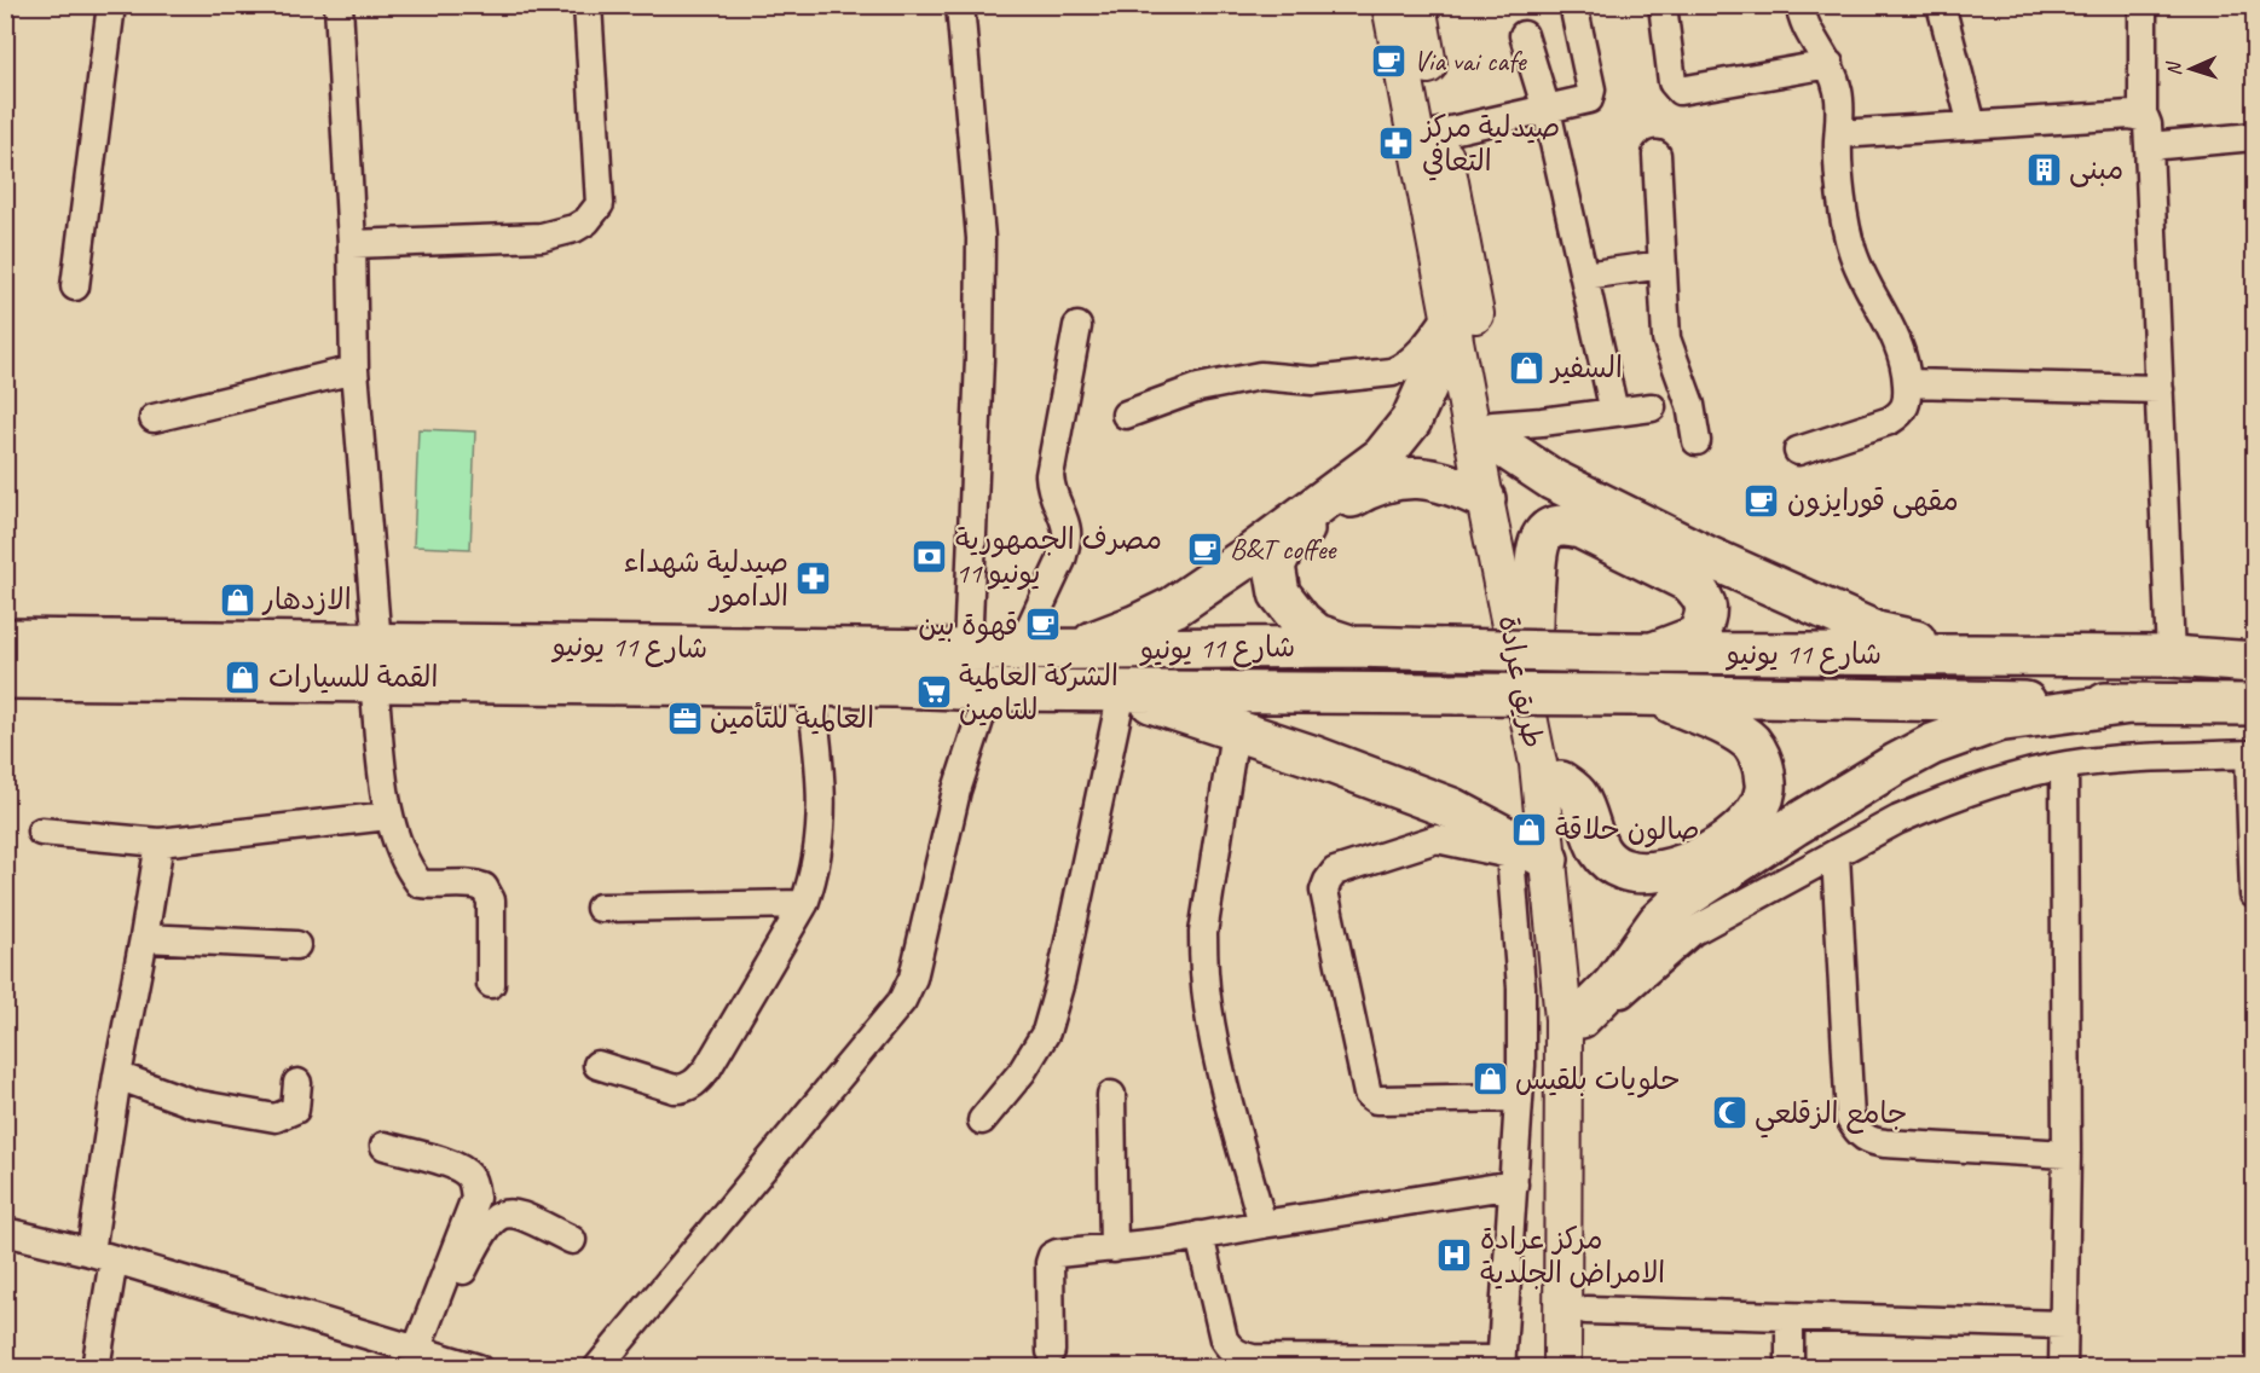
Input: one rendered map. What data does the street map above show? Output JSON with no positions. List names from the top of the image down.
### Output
{
  "streets": {
    "highway": ["شارع 11 يونيو"],
    "main road": ["طريق عرادة"]
  },
  "places": {
    "cafe": [
      "Via vai cafe",
      "مقهى قورايزون",
      "B&T coffee",
      "قهوة بين"
    ],
    "pharmacy": ["صيدلية مركز التعافي", "صيدلية شهداء الدامور"],
    "building": ["مبنى"],
    "shop": [
      "السفير",
      "الازدهار",
      "القمة للسيارات",
      "صالون حلاقة",
      "حلويات بلقيس"
    ],
    "bank": ["مصرف الجمهورية 11 يونيو"],
    "supermarket": ["الشركة العالمية للتامين"],
    "office": ["العالمية للتأمين"],
    "mosque": ["جامع الزقلعي"],
    "hospital": ["مركز عرادة الامراض الجلدية"]
  },
  "north": "left"
}
